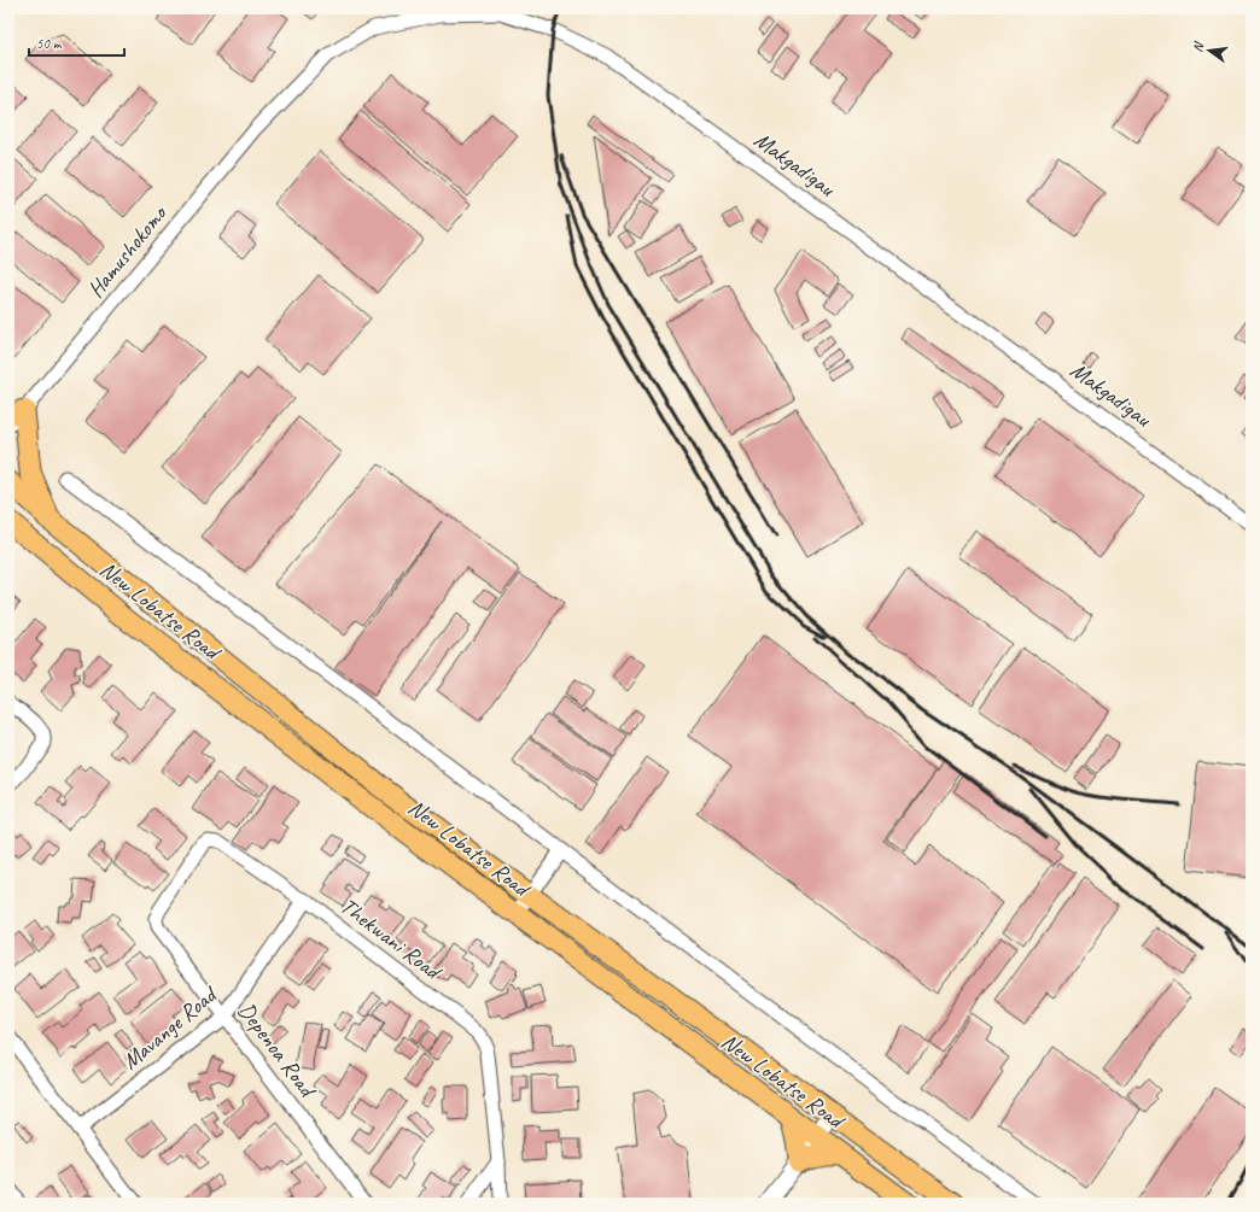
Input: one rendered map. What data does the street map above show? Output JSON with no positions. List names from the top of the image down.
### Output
{
  "streets": {
    "main road": ["New Lobatse Road"],
    "street": [
      "Makgadigau",
      "Hamushokomo",
      "Thekwani Road",
      "Mavange Road",
      "Depenoa Road"
    ]
  },
  "crossings": [
    ["Makgadigau", "Hamushokomo"],
    ["Thekwani Road", "Mavange Road"],
    ["Thekwani Road", "Depenoa Road"],
    ["Mavange Road", "Depenoa Road"]
  ],
  "scale_bar": "50 m",
  "north": "left"
}
